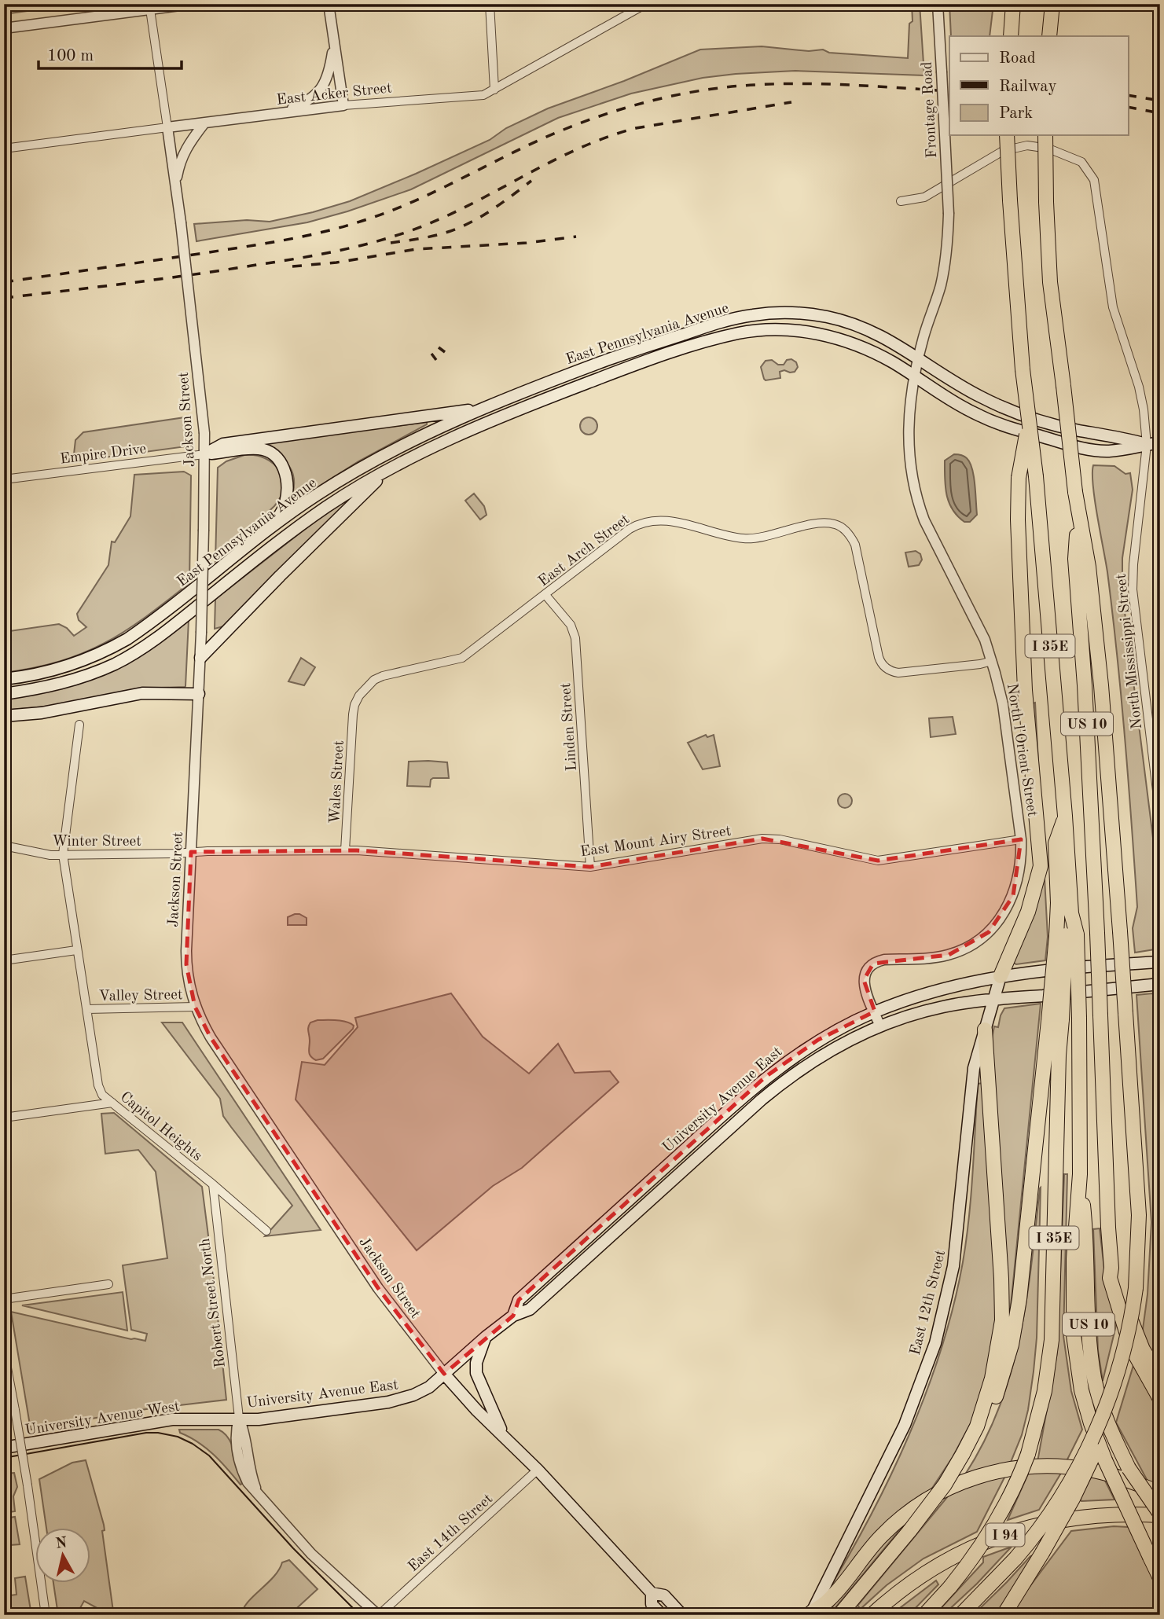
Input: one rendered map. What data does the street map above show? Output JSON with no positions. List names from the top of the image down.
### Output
{
  "streets": {
    "highway": ["I 35E", "US 10", "I 94"],
    "main road": [
      "East Pennsylvania Avenue",
      "Jackson Street",
      "University Avenue East",
      "East 12th Street",
      "University Avenue West"
    ],
    "street": [
      "East Acker Street",
      "Frontage Road",
      "Empire Drive",
      "East Arch Street",
      "North Mississippi Street",
      "Linden Street",
      "North l'Orient Street",
      "Wales Street",
      "Winter Street",
      "East Mount Airy Street",
      "Valley Street",
      "Capitol Heights",
      "Robert Street North",
      "East 14th Street"
    ]
  },
  "crossings": [
    ["East Acker Street", "Jackson Street"],
    ["Frontage Road", "East Pennsylvania Avenue"],
    ["Frontage Road", "North l'Orient Street"],
    ["East Pennsylvania Avenue", "North Mississippi Street"],
    ["East Pennsylvania Avenue", "North l'Orient Street"],
    ["Jackson Street", "Empire Drive"],
    ["Jackson Street", "Winter Street"],
    ["Jackson Street", "East Mount Airy Street"],
    ["Jackson Street", "Valley Street"],
    ["Jackson Street", "University Avenue East"],
    ["Jackson Street", "East 14th Street"],
    ["East Arch Street", "Linden Street"],
    ["East Arch Street", "North l'Orient Street"],
    ["East Arch Street", "Wales Street"],
    ["I 35E", "US 10"],
    ["US 10", "I 94"],
    ["Linden Street", "East Mount Airy Street"],
    ["North l'Orient Street", "East Mount Airy Street"],
    ["North l'Orient Street", "University Avenue East"],
    ["Wales Street", "East Mount Airy Street"],
    ["Winter Street", "East Mount Airy Street"],
    ["Winter Street", "Capitol Heights"],
    ["Valley Street", "Capitol Heights"],
    ["University Avenue East", "East 12th Street"],
    ["University Avenue East", "Robert Street North"],
    ["University Avenue East", "University Avenue West"],
    ["Capitol Heights", "Robert Street North"],
    ["Robert Street North", "University Avenue West"],
    ["Robert Street North", "East 14th Street"]
  ],
  "legend": ["Road", "Railway", "Park"],
  "scale_bar": "100 m",
  "north": "top"
}
